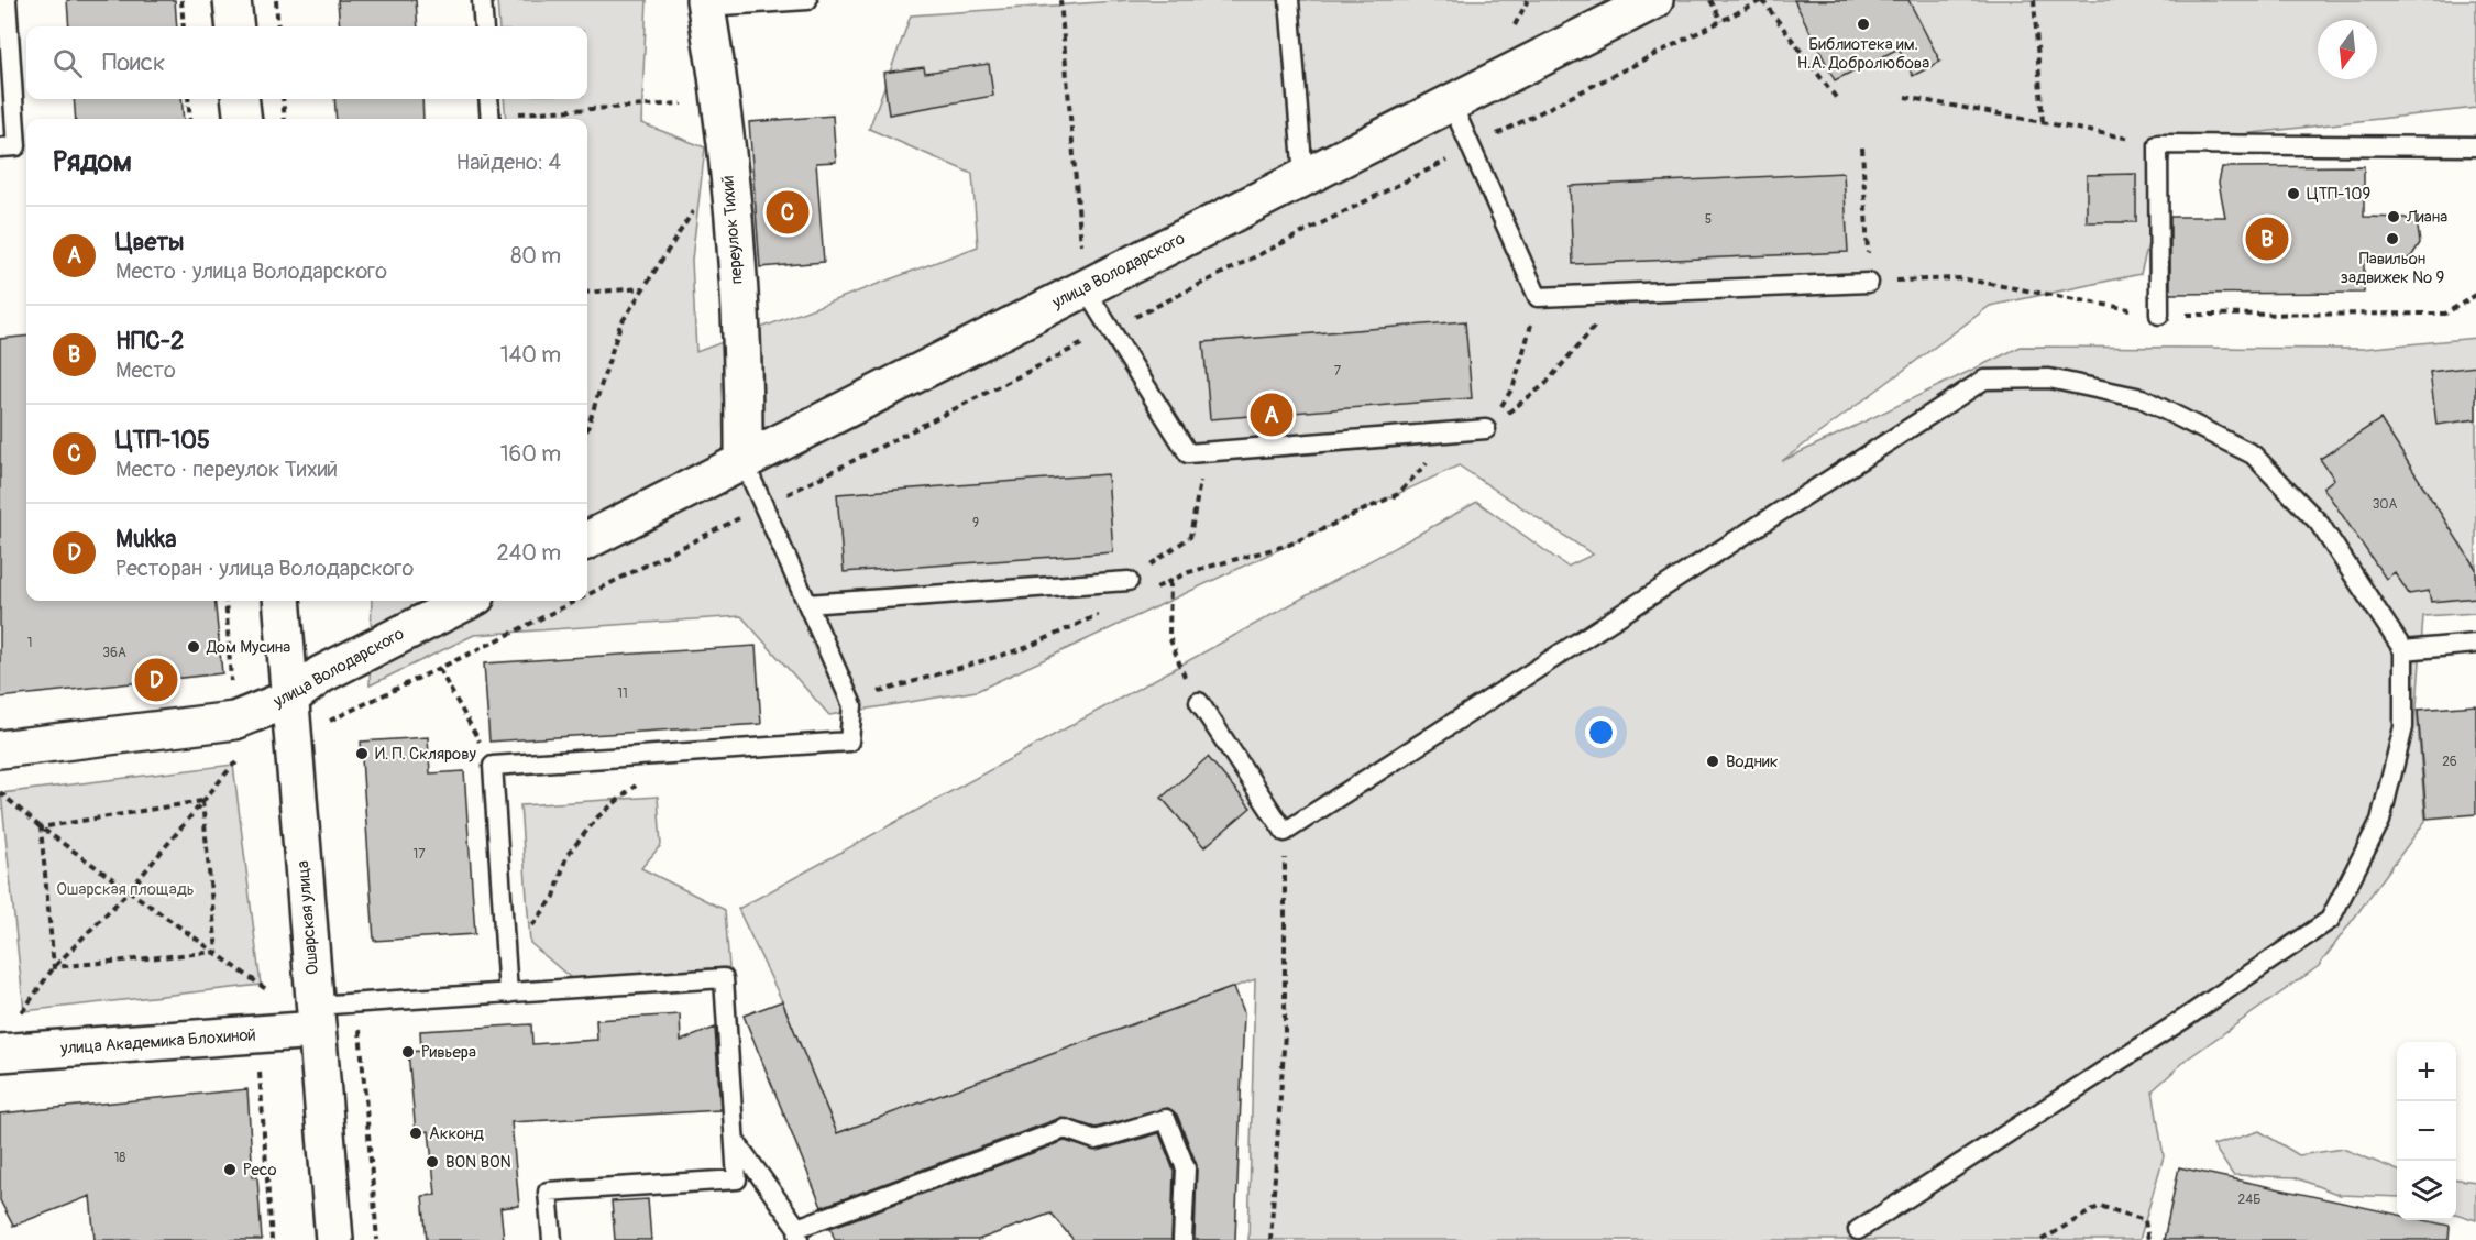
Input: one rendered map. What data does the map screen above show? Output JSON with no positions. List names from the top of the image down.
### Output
{
  "streets": {
    "street": [
      "переулок Тихий",
      "улица Володарского",
      "Ошарская улица",
      "улица Академика Блохиной"
    ]
  },
  "crossings": [
    ["переулок Тихий", "улица Володарского"],
    ["улица Володарского", "Ошарская улица"],
    ["Ошарская улица", "улица Академика Блохиной"]
  ],
  "parks": ["Ошарская площадь"],
  "places": [
    "Библиотека им. Н.А. Добролюбова",
    "ЦТП-109",
    "Лиана",
    "Павильон задвижек № 9",
    "Дом Мусина",
    "И. П. Склярову",
    "Водник",
    "Ривьера",
    "Акконд",
    "BON BON",
    "Ресо"
  ],
  "house_numbers": [
    "5",
    "7",
    "30А",
    "9",
    "1",
    "36А",
    "11",
    "26",
    "17",
    "18",
    "24Б"
  ],
  "north": "bottom",
  "page": {
    "search": "Поиск",
    "heading": ["Рядом", "Найдено: 4"],
    "pins": [
      "C",
      "B",
      "A",
      "D"
    ],
    "list": [
      {
        "mark": "A",
        "name": "Цветы",
        "note": "Место · улица Володарского",
        "value": "80 m"
      },
      {
        "mark": "B",
        "name": "НПС-2",
        "note": "Место",
        "value": "140 m"
      },
      {
        "mark": "C",
        "name": "ЦТП-105",
        "note": "Место · переулок Тихий",
        "value": "160 m"
      },
      {
        "mark": "D",
        "name": "Mukka",
        "note": "Ресторан · улица Володарского",
        "value": "240 m"
      }
    ],
    "map_buttons": ["+", "−"]
  }
}
